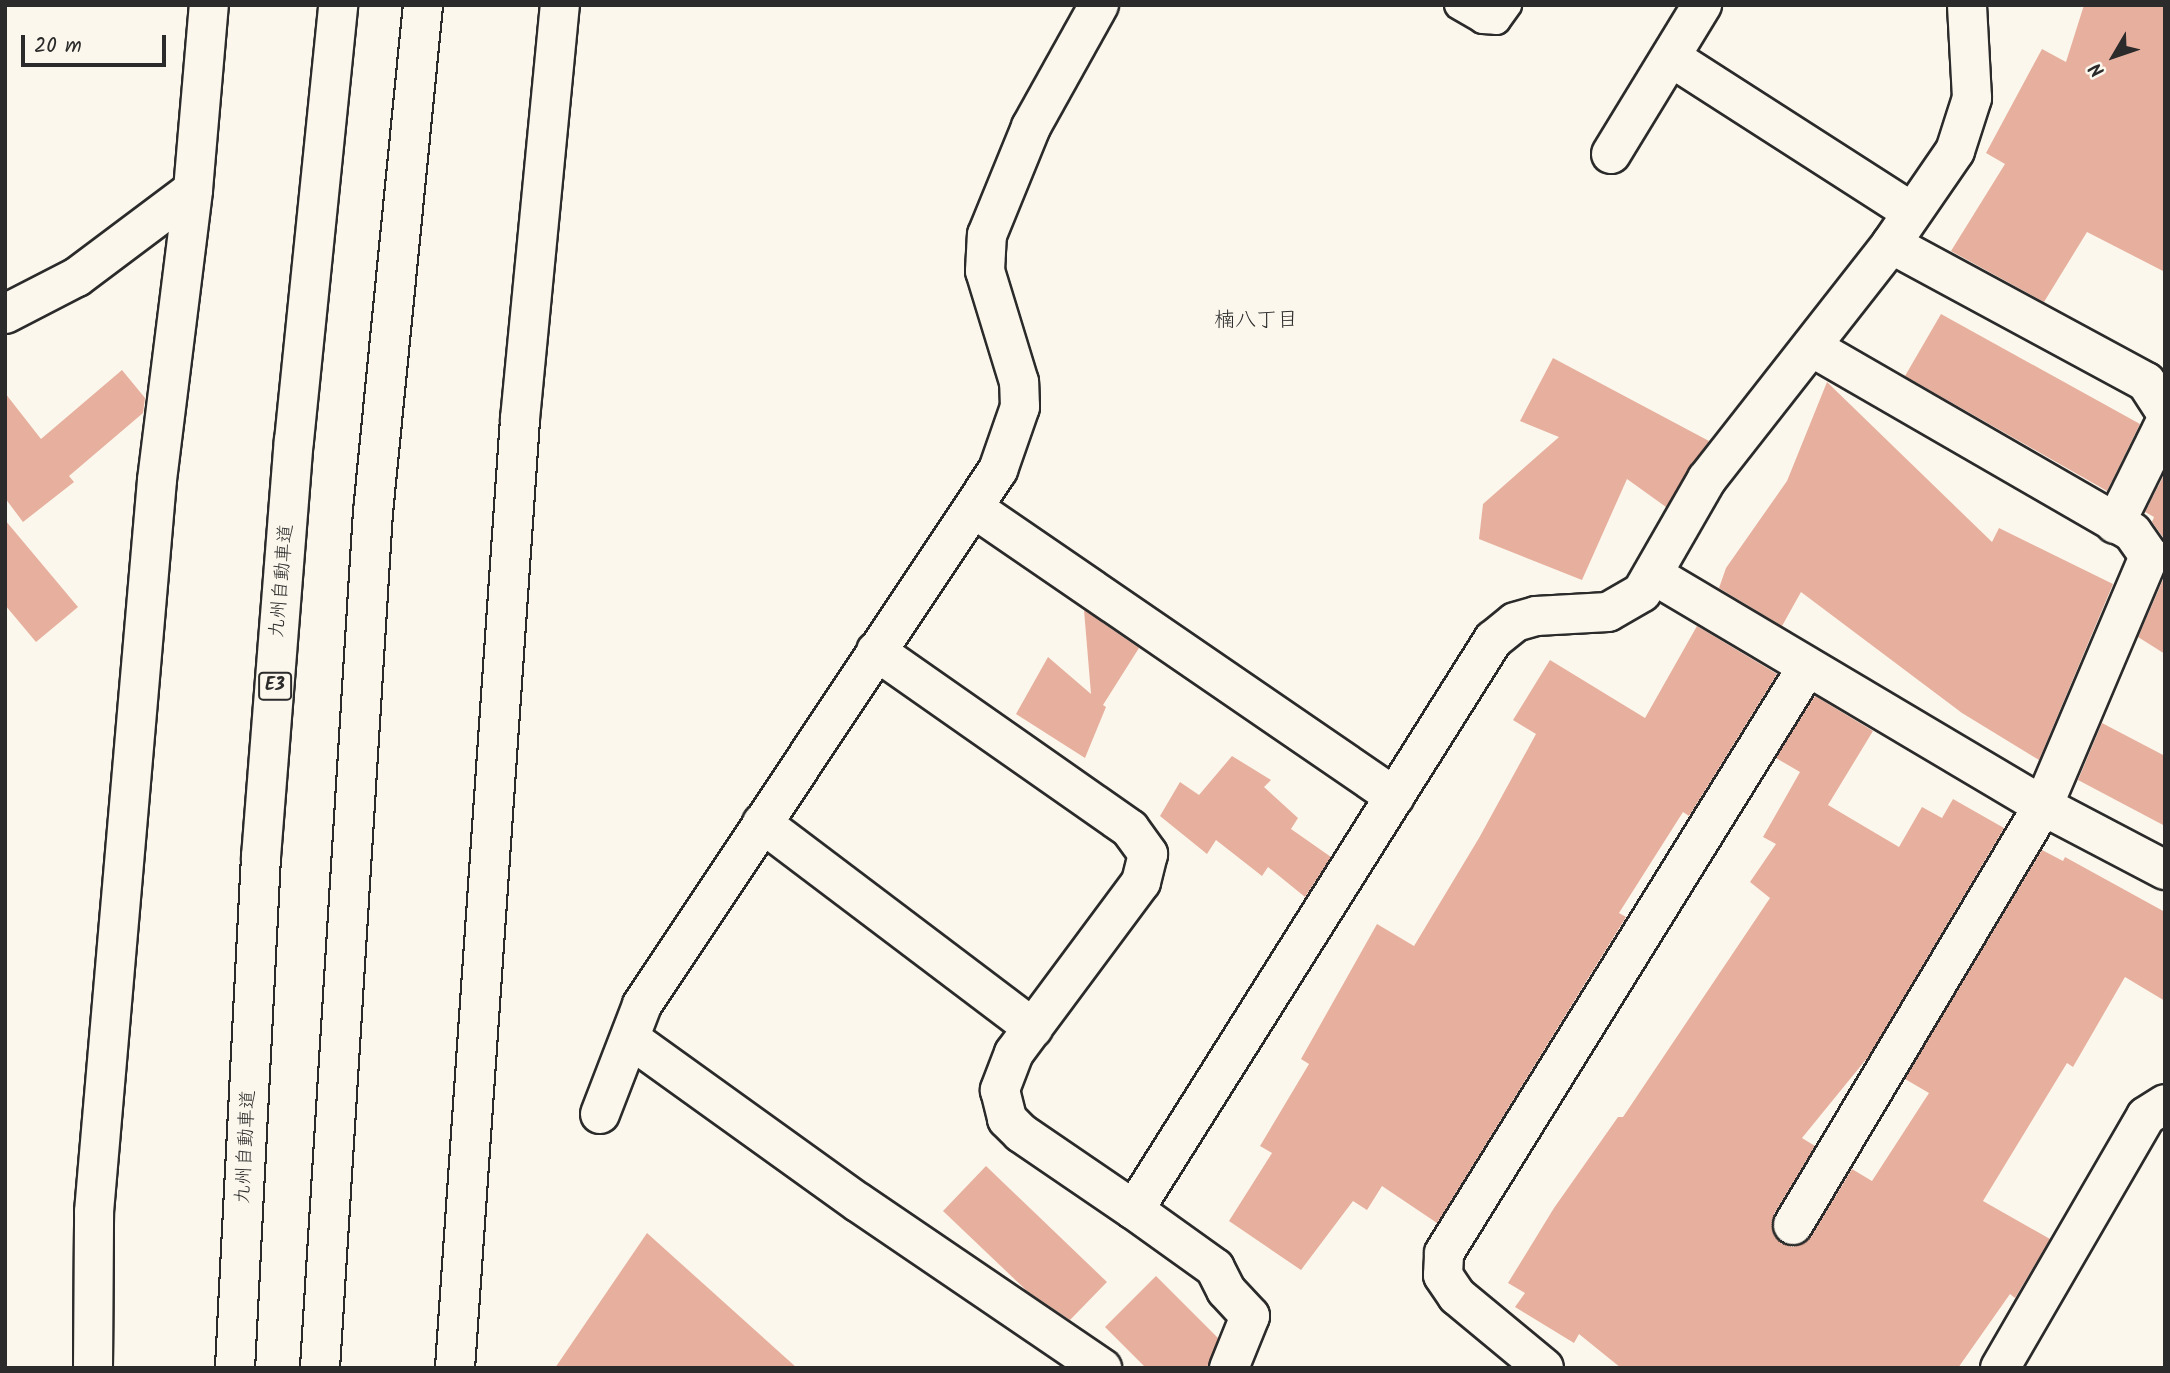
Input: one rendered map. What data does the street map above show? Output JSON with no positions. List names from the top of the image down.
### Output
{
  "streets": {
    "main road": ["九州自動車道", "E3"]
  },
  "districts": ["楠八丁目"],
  "scale_bar": "20 m",
  "north": "bottom left"
}
